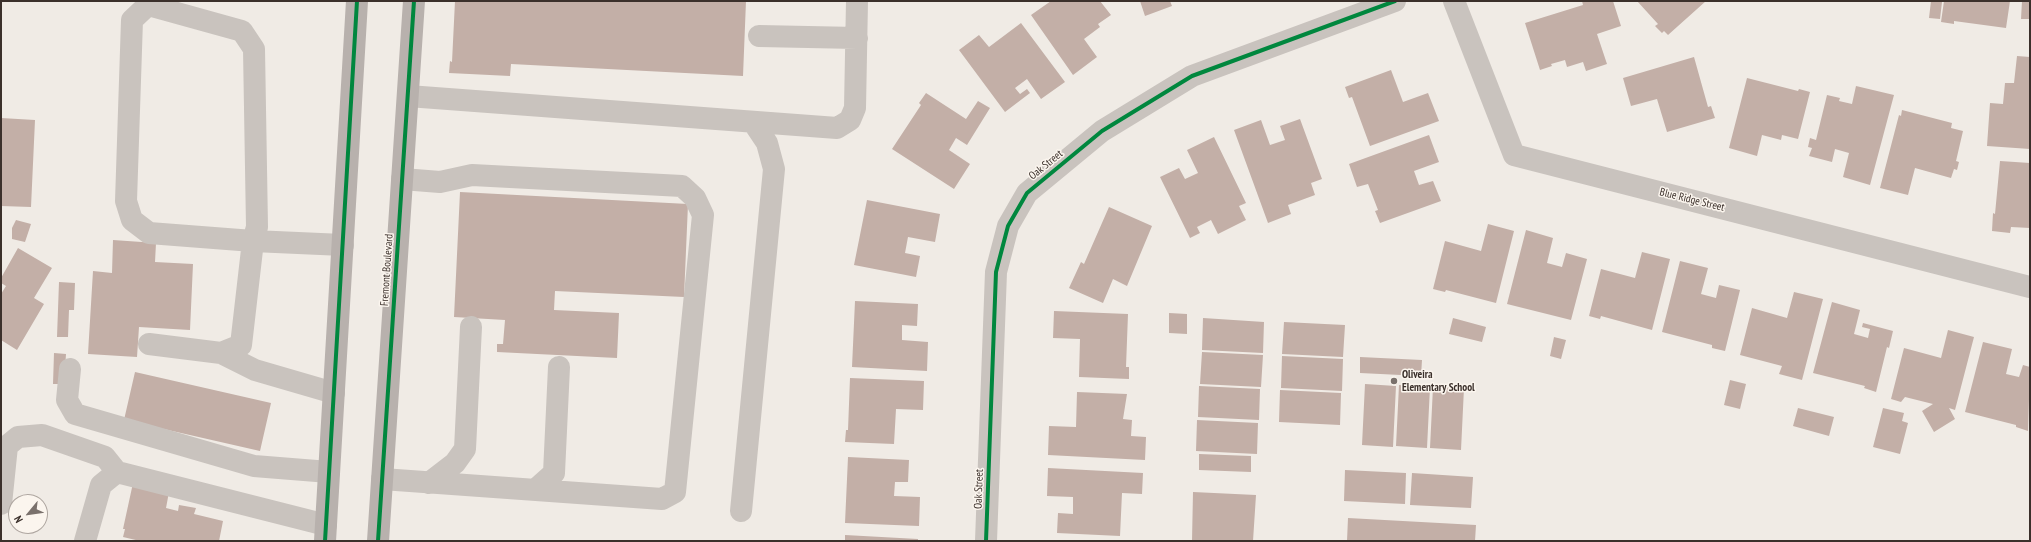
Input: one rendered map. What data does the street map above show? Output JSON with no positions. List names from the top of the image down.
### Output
{
  "streets": {
    "main road": ["Fremont Boulevard"],
    "street": ["Oak Street", "Blue Ridge Street"]
  },
  "places": ["Oliveira Elementary School"],
  "north": "bottom left"
}
